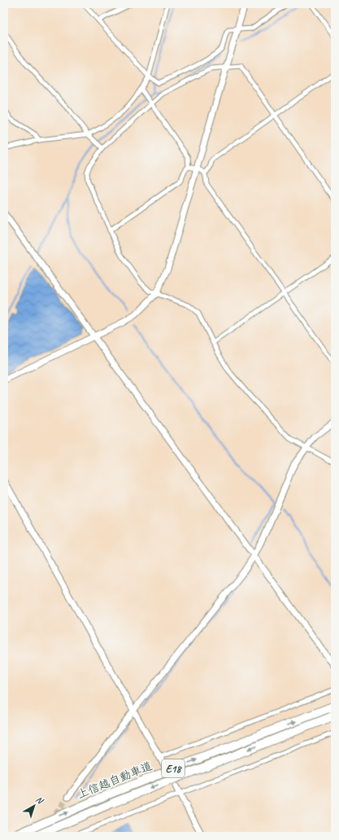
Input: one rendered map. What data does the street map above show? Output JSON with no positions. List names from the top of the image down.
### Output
{
  "streets": {
    "highway": ["E18", "上信越自動車道"]
  },
  "north": "top right"
}
